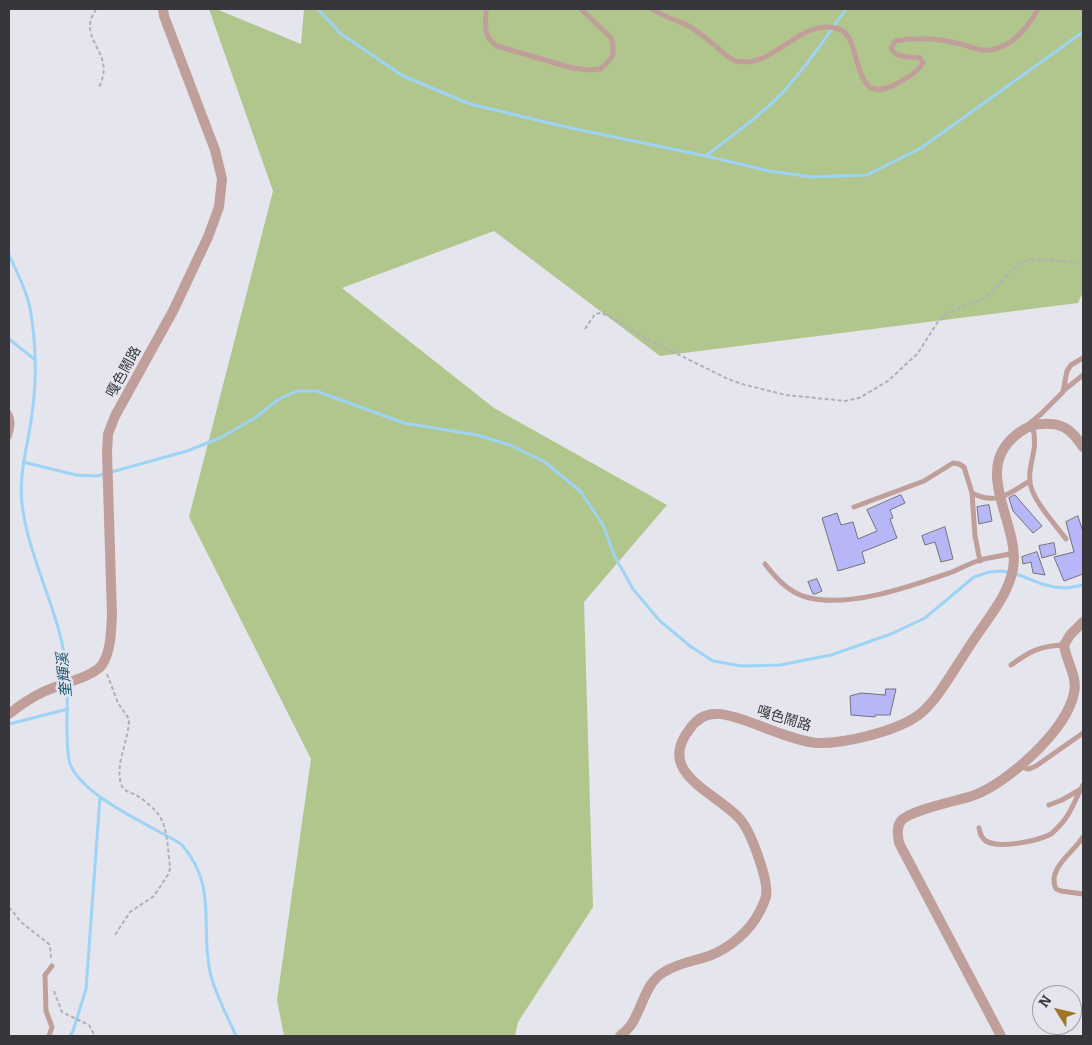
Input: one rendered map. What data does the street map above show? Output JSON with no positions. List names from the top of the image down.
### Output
{
  "streets": {
    "street": ["嘎色鬧路"]
  },
  "water": ["奎輝溪"],
  "north": "top left"
}
